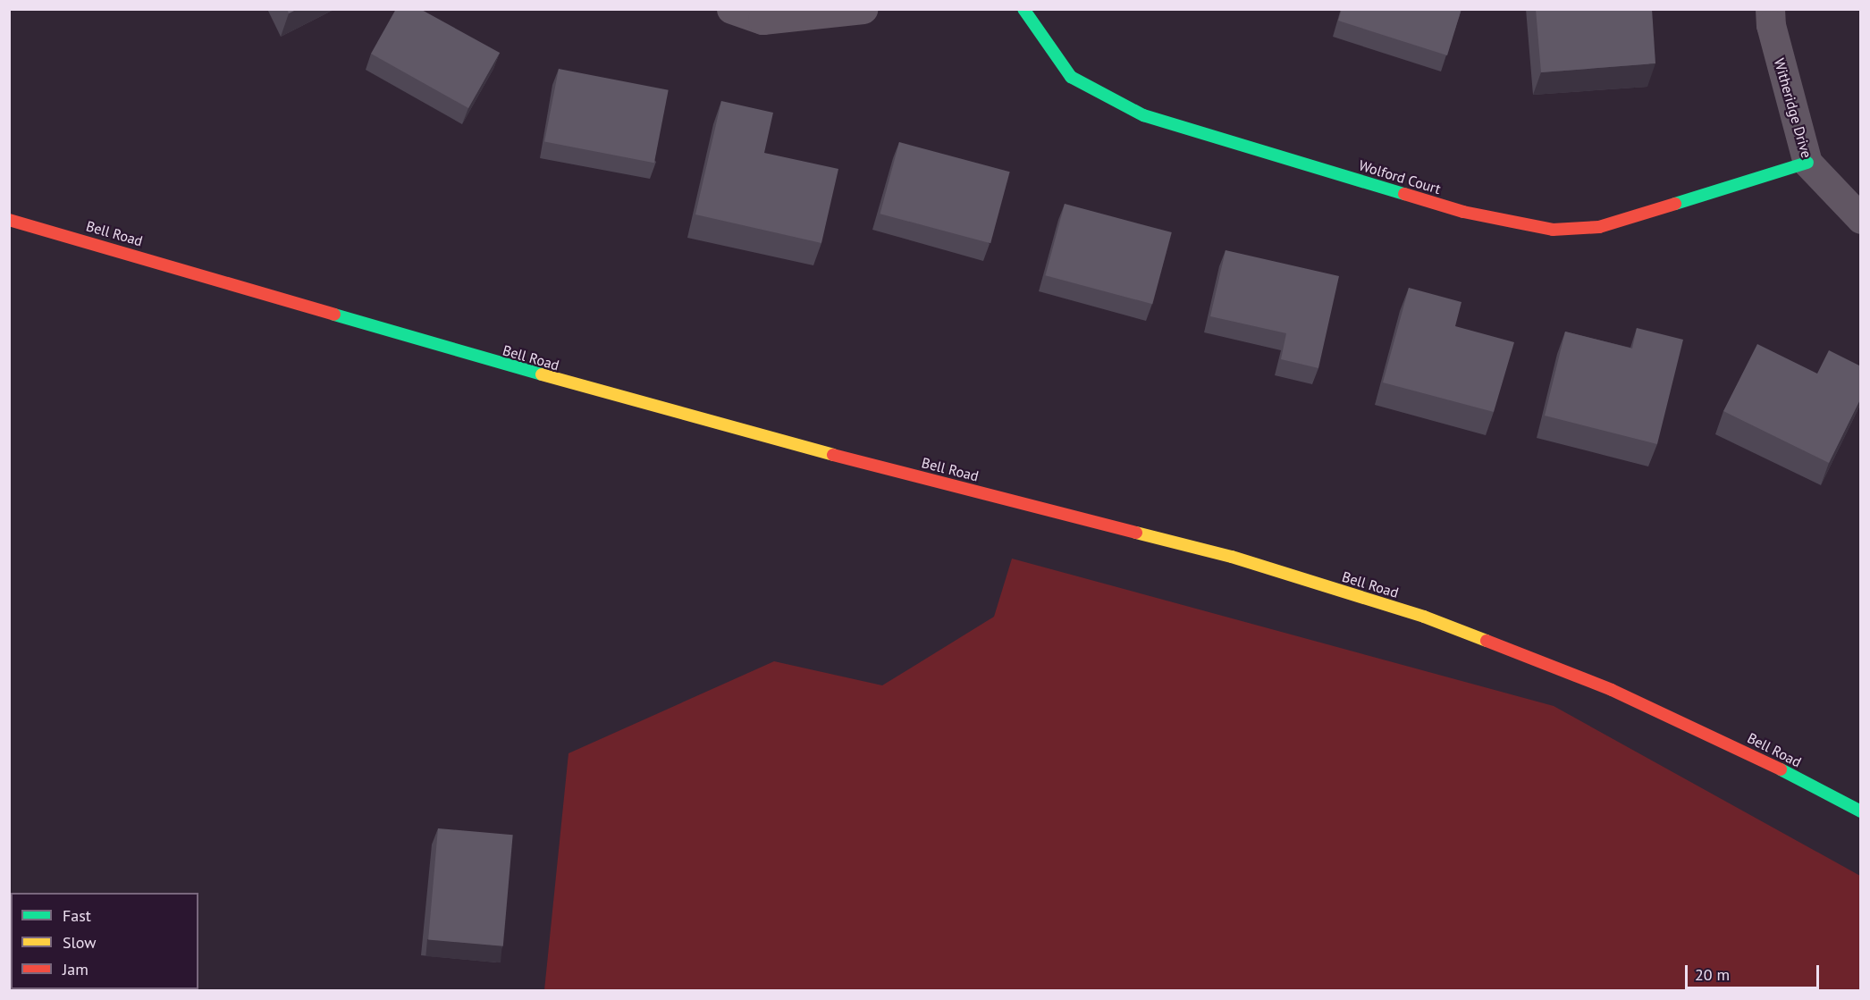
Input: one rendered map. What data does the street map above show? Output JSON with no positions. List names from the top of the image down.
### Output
{
  "streets": {
    "street": ["Witheridge Drive", "Wolford Court", "Bell Road"]
  },
  "crossings": [
    ["Witheridge Drive", "Wolford Court"]
  ],
  "legend": ["Fast", "Slow", "Jam"],
  "scale_bar": "20 m"
}
